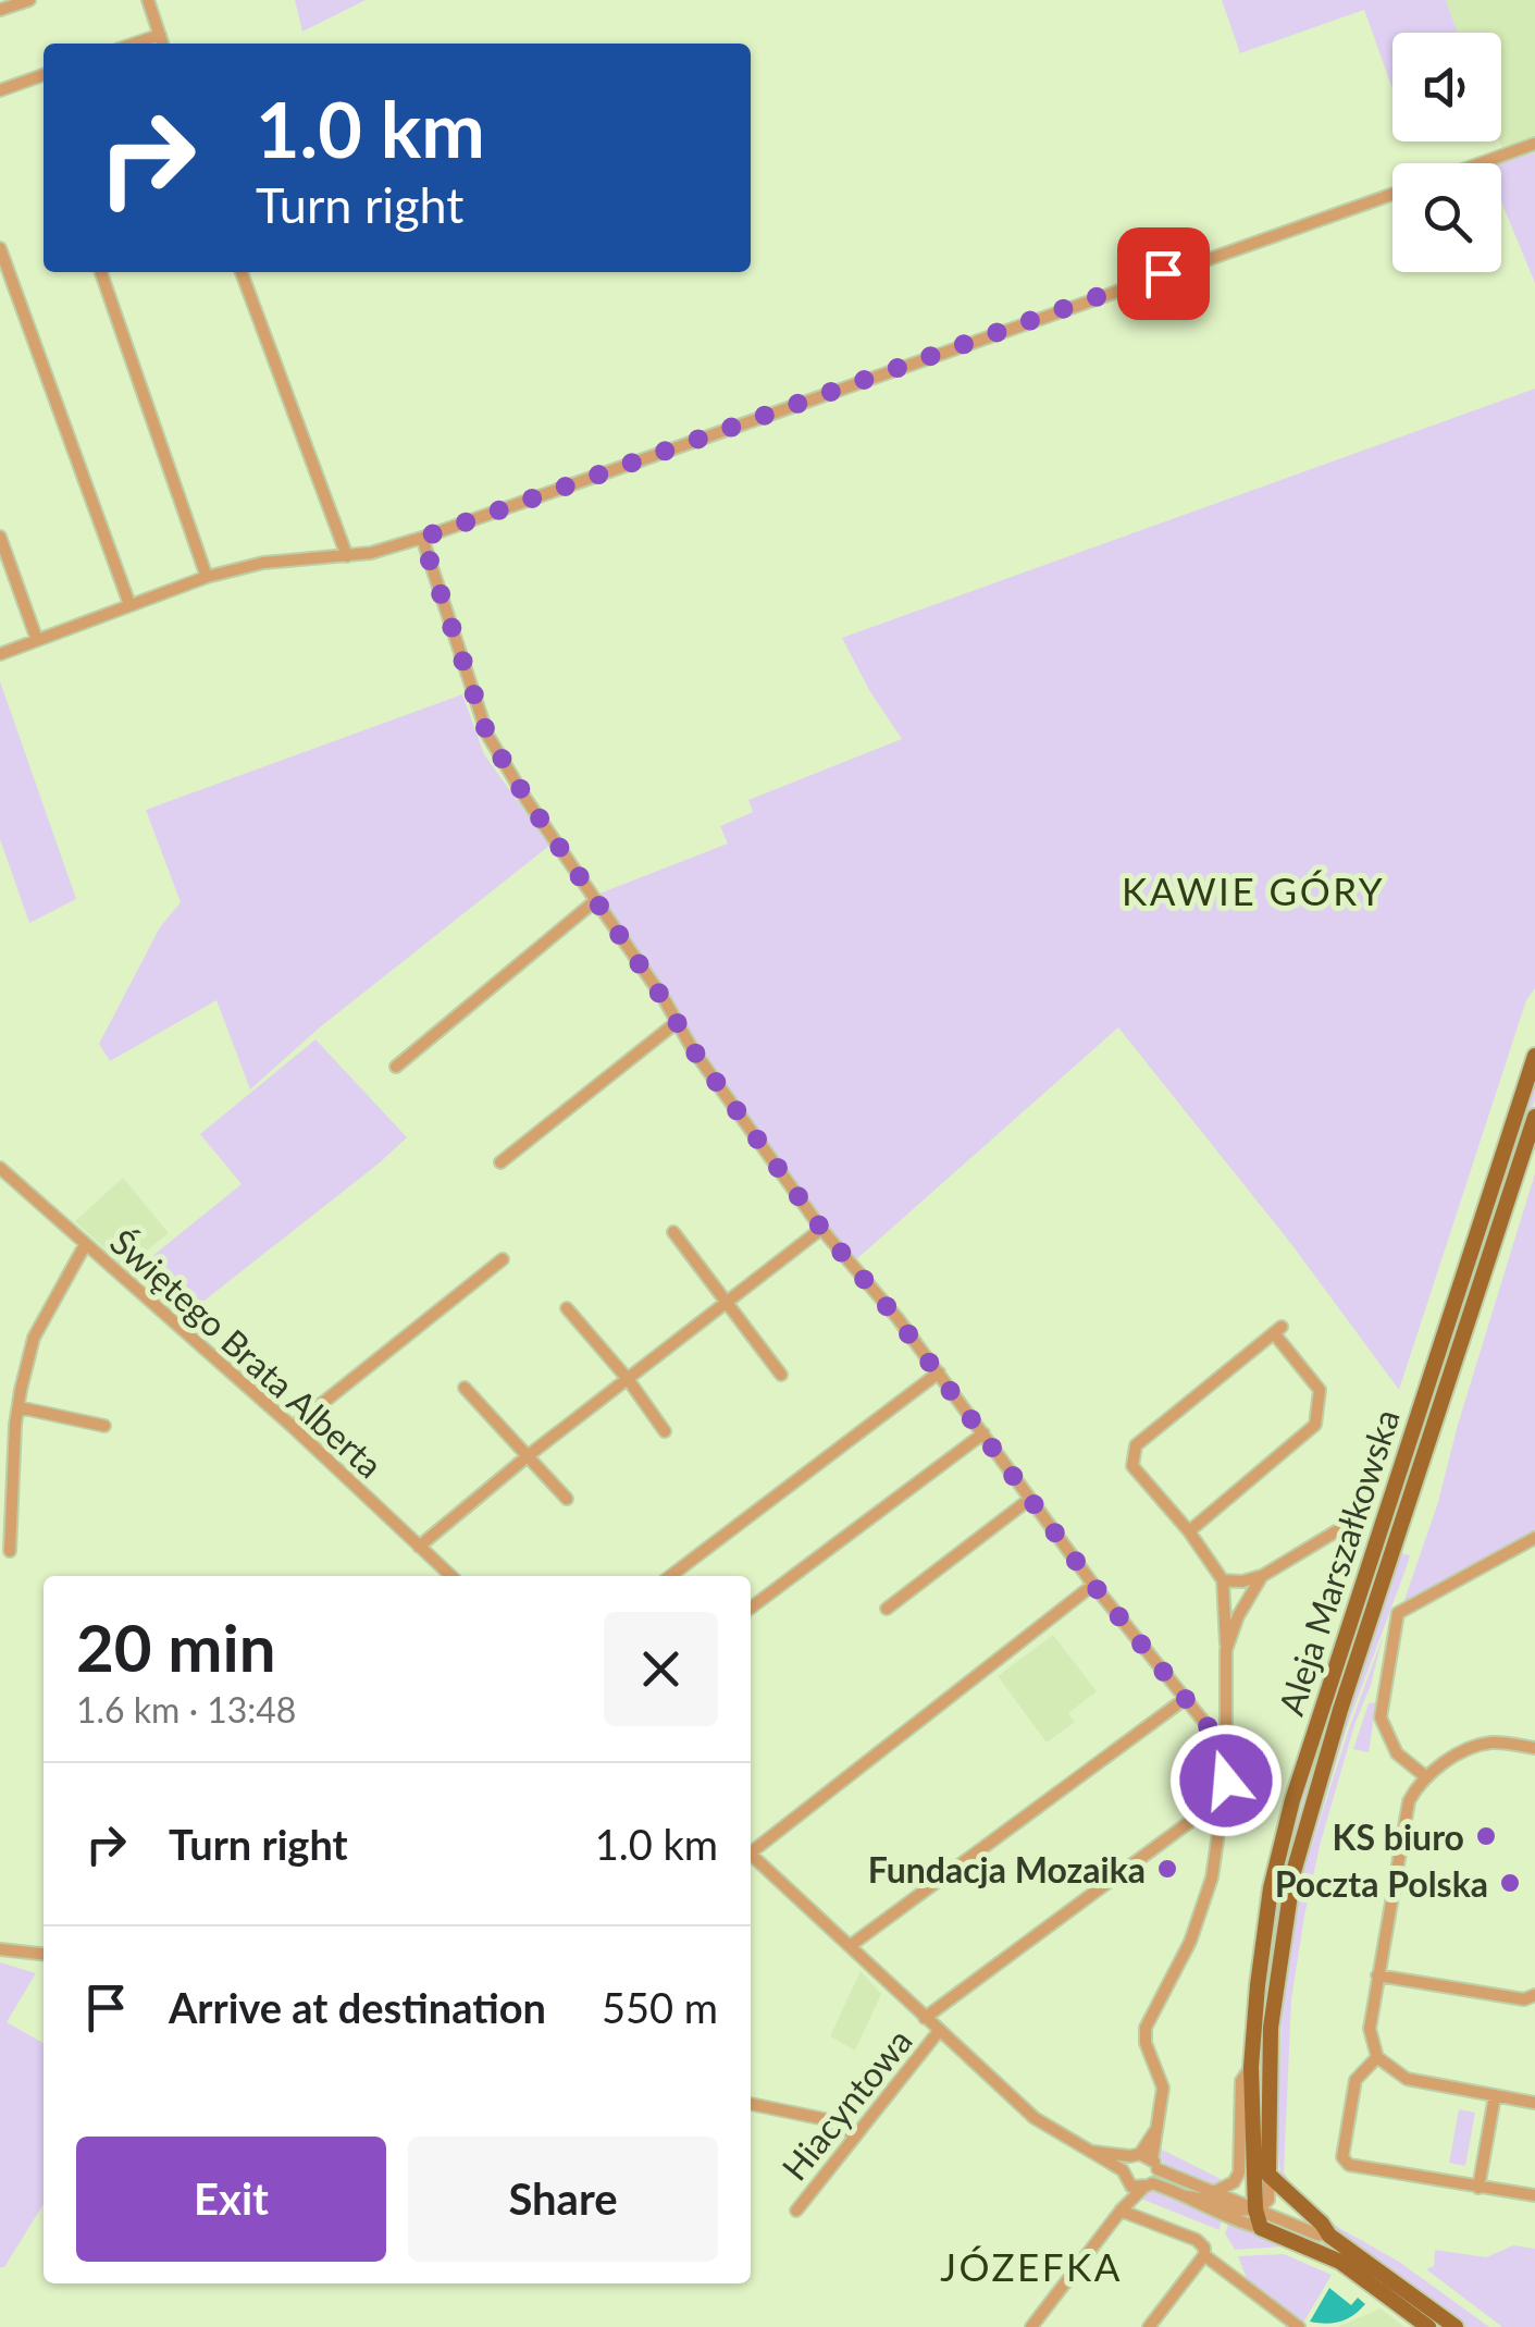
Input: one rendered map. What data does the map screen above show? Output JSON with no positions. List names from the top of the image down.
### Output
{
  "streets": {
    "main road": ["Aleja Marszałkowska"],
    "street": ["Świętego Brata Alberta", "Hiacyntowa"]
  },
  "districts": ["KAWIE GÓRY", "JÓZEFKA"],
  "places": ["KS biuro", "Fundacja Mozaika", "Poczta Polska"],
  "page": {
    "turn": ["1.0 km", "Turn right"],
    "heading": ["20 min", "1.6 km · 13:48"],
    "list": [
      {
        "name": "Turn right",
        "value": "1.0 km"
      },
      {
        "name": "Arrive at destination",
        "value": "550 m"
      }
    ],
    "buttons": ["Exit", "Share"]
  }
}
